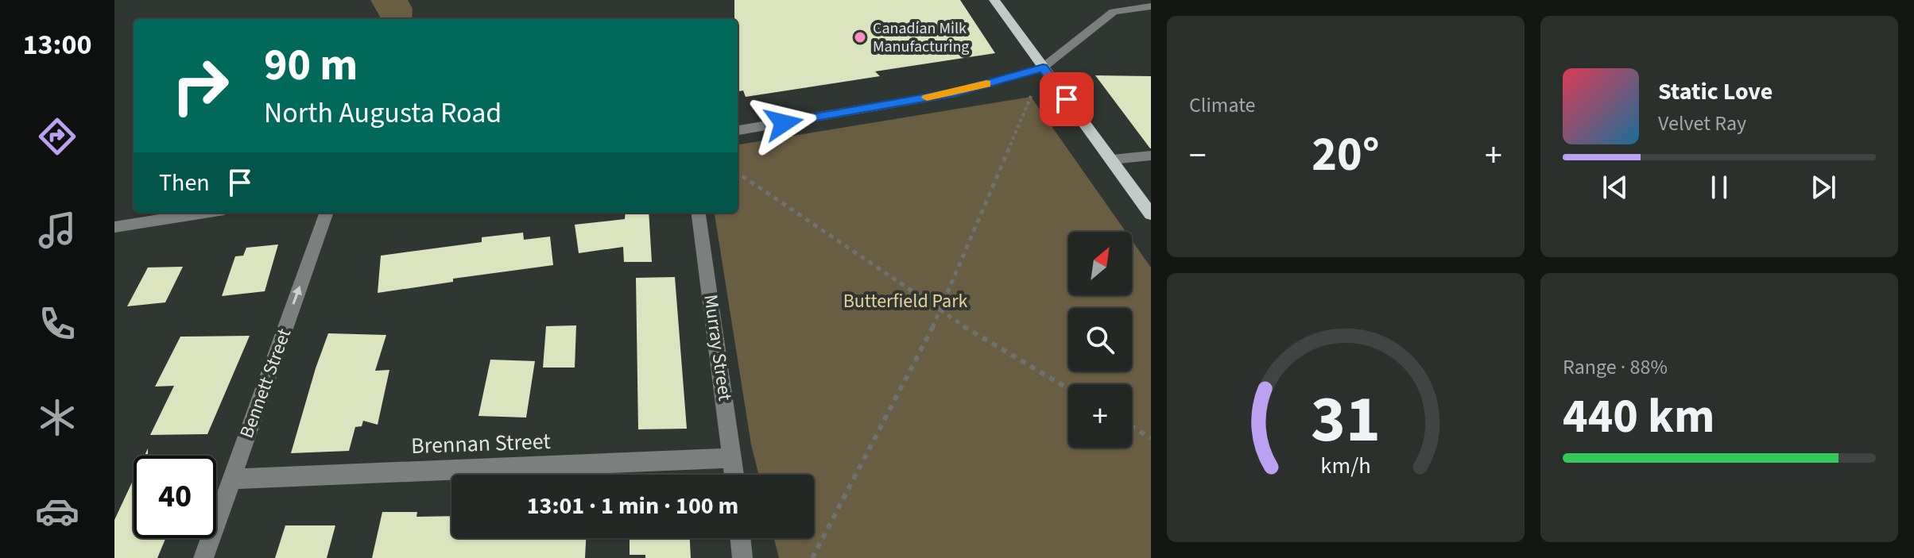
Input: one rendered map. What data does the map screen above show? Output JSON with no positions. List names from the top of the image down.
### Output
{
  "streets": {
    "street": ["Murray Street", "Bennett Street", "Brennan Street"]
  },
  "crossings": [
    ["Murray Street", "Brennan Street"],
    ["Bennett Street", "Brennan Street"]
  ],
  "one_way": ["Bennett Street"],
  "parks": ["Butterfield Park"],
  "places": ["Canadian Milk Manufacturing"],
  "north": "top right",
  "page": {
    "tabs": "13:00",
    "tile": [
      "Climate",
      ["Range · 88%", "440 km"]
    ],
    "turn": ["90 m", "North Augusta Road"],
    "song": ["Static Love", "Velvet Ray"],
    "heat": ["−", "20°", "+"],
    "then": "Then",
    "map_buttons": "+",
    "limit": "40",
    "trip": "13:01 · 1 min · 100 m",
    "gauge": ["31", "km/h"]
  }
}
